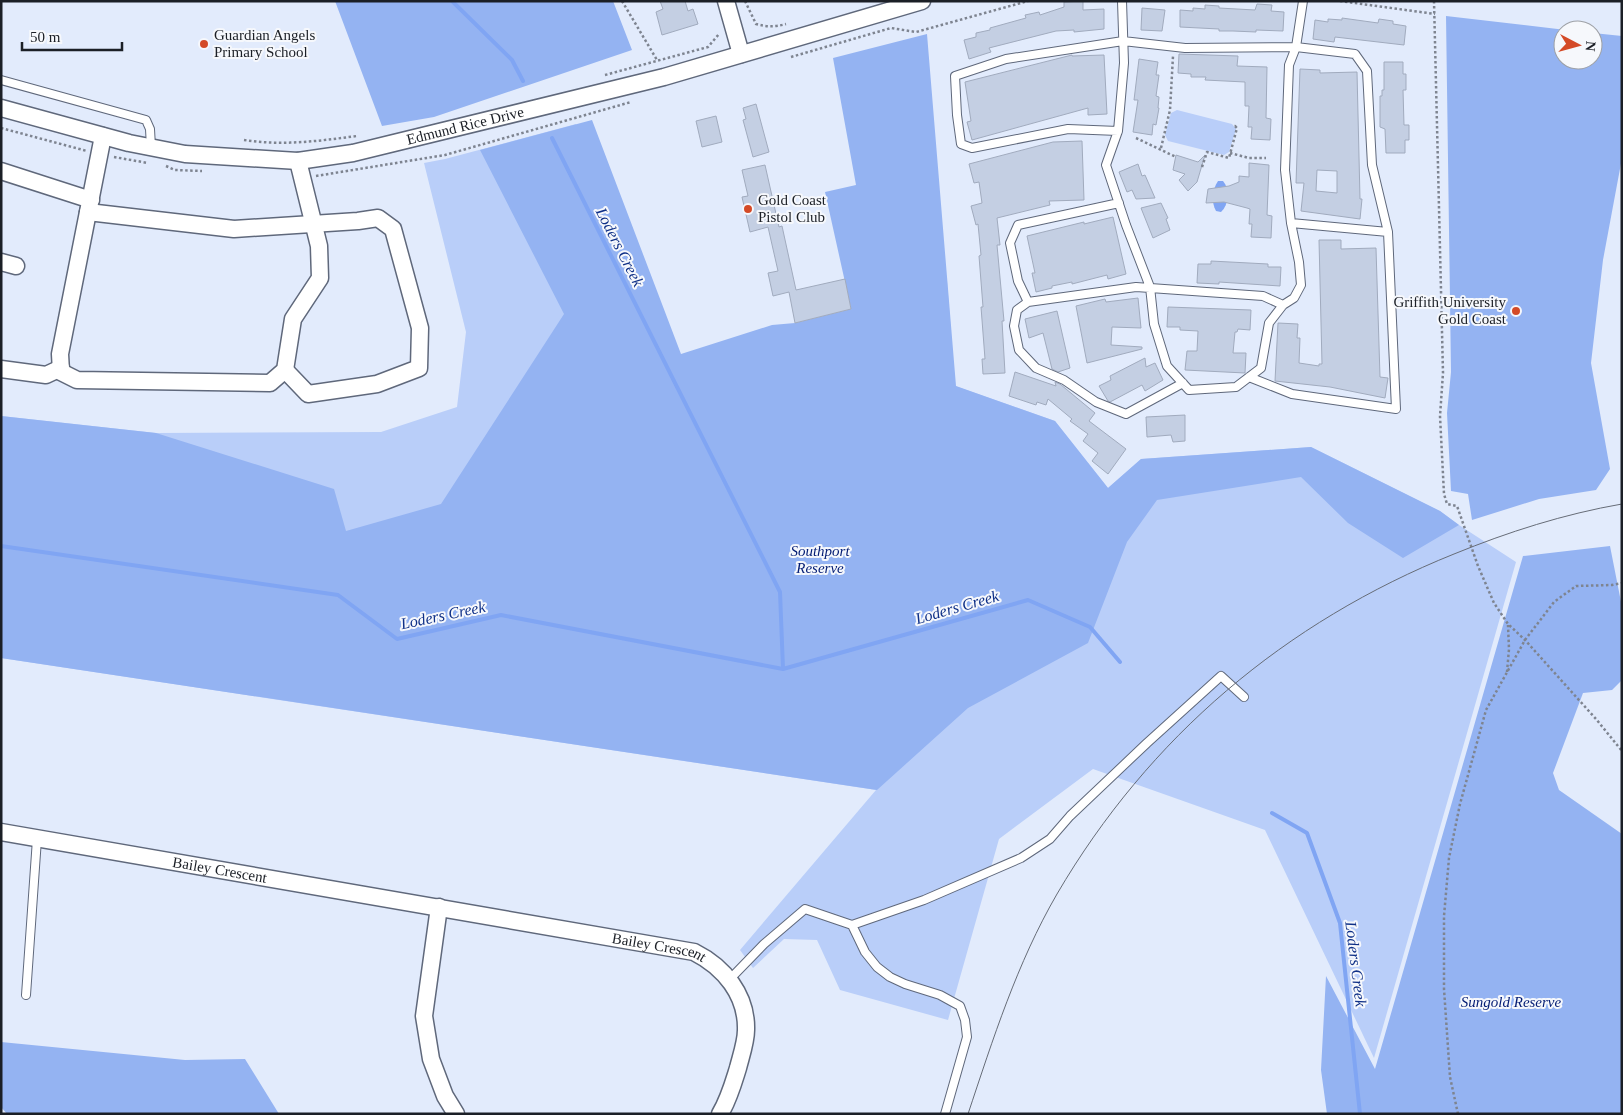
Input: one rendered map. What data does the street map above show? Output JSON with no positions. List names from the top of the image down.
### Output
{
  "streets": {
    "street": ["Edmund Rice Drive", "Bailey Crescent"]
  },
  "water": ["Loders Creek"],
  "parks": ["Southport Reserve", "Sungold Reserve"],
  "places": ["Guardian Angels Primary School", "Gold Coast Pistol Club", "Griffith University Gold Coast"],
  "scale_bar": "50 m",
  "north": "right"
}
